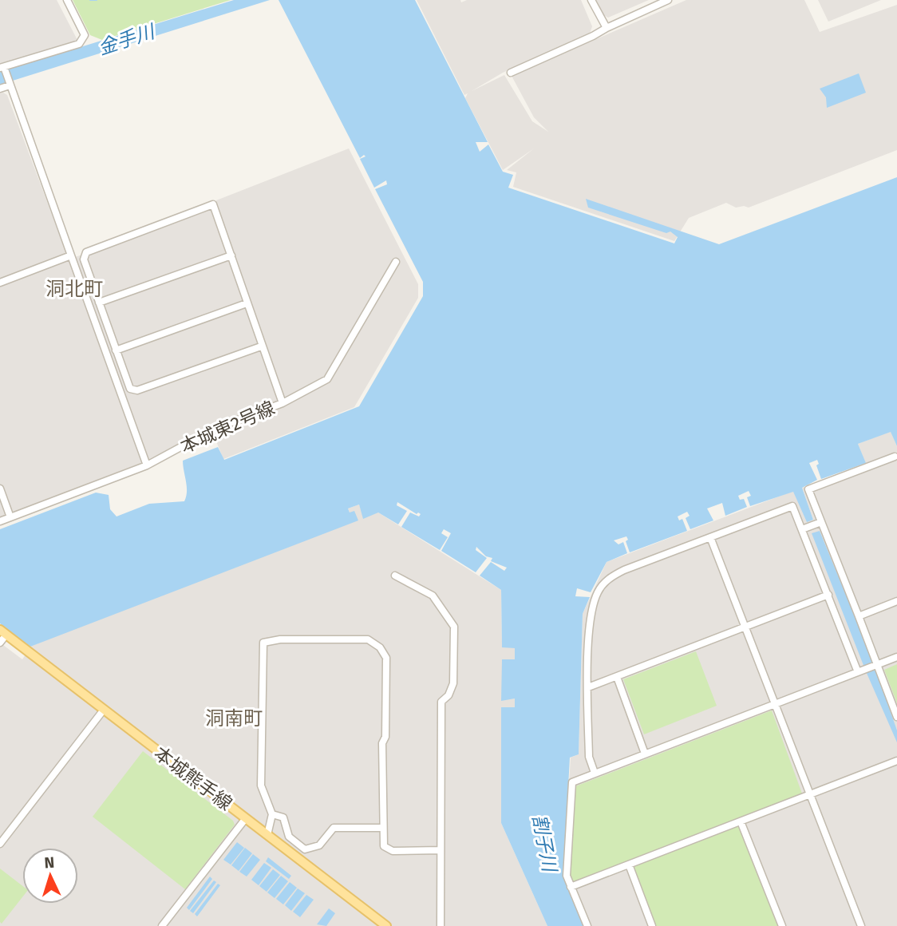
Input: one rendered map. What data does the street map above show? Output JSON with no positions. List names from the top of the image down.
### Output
{
  "streets": {
    "main road": ["本城熊手線"],
    "street": ["本城東2号線"]
  },
  "districts": ["洞北町", "洞南町"],
  "water": ["金手川", "割子川"],
  "north": "top"
}
